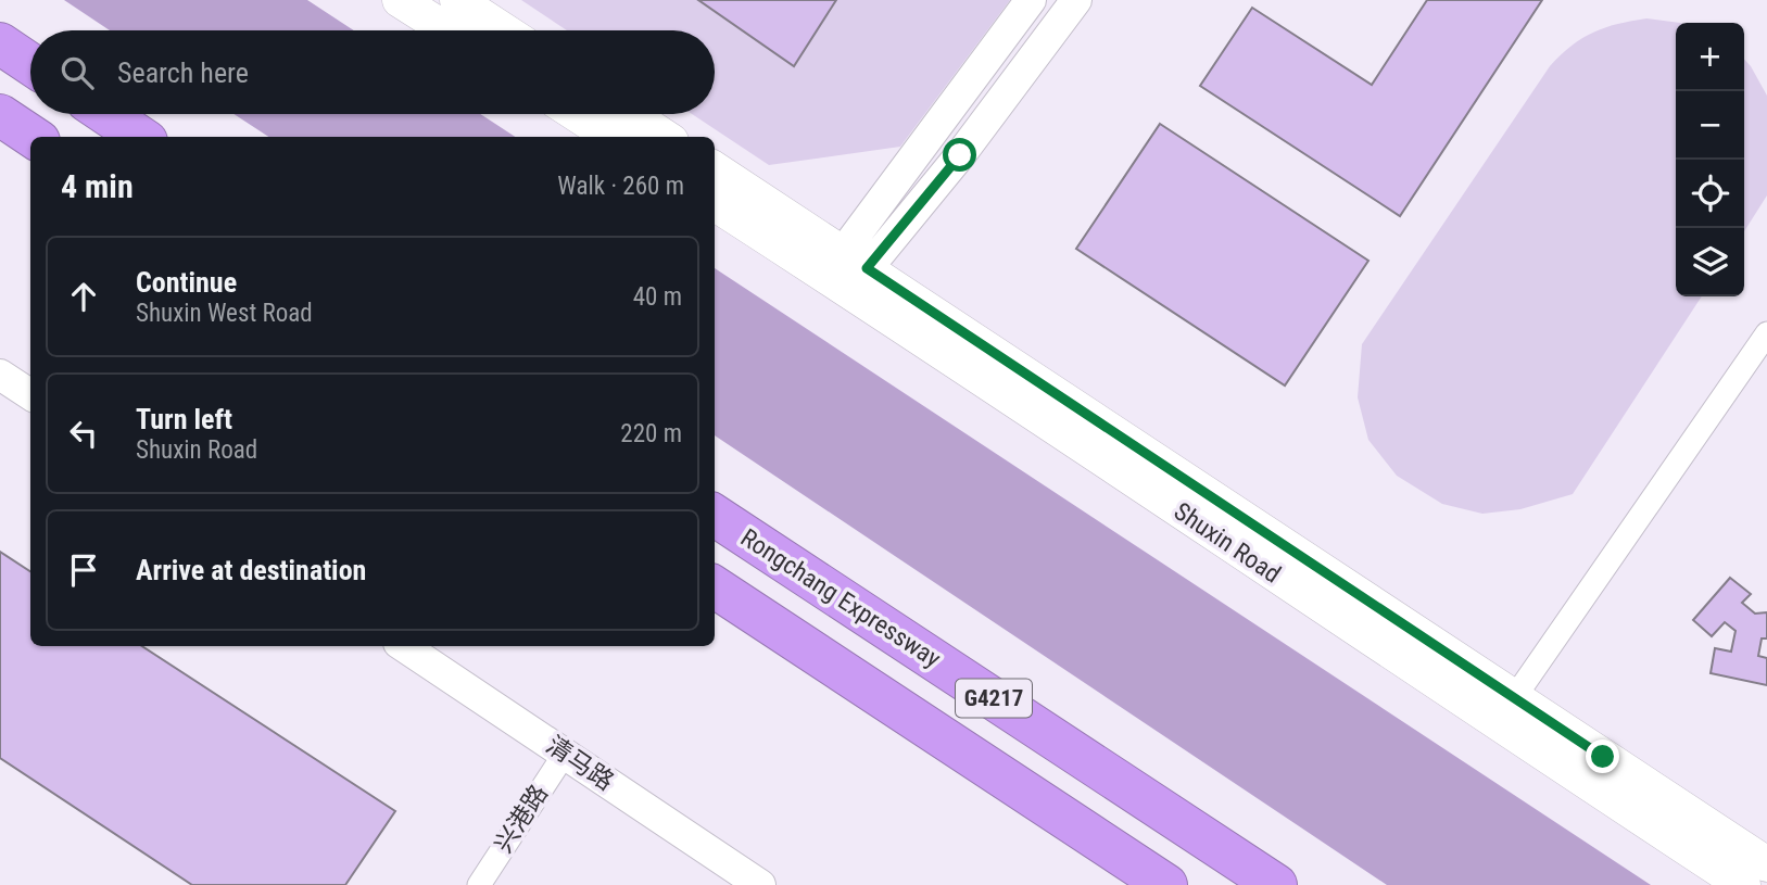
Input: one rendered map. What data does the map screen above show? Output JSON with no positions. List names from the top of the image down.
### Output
{
  "streets": {
    "highway": ["Rongchang Expressway", "G4217"],
    "main road": ["Shuxin Road"],
    "street": ["清马路", "兴港路"]
  },
  "crossings": [
    ["清马路", "兴港路"]
  ],
  "page": {
    "map_buttons": ["+", "−"],
    "search": "Search here",
    "heading": ["4 min", "Walk · 260 m"],
    "list": [
      ["Continue", "Shuxin West Road", "40 m"],
      ["Turn left", "Shuxin Road", "220 m"],
      "Arrive at destination"
    ]
  }
}
